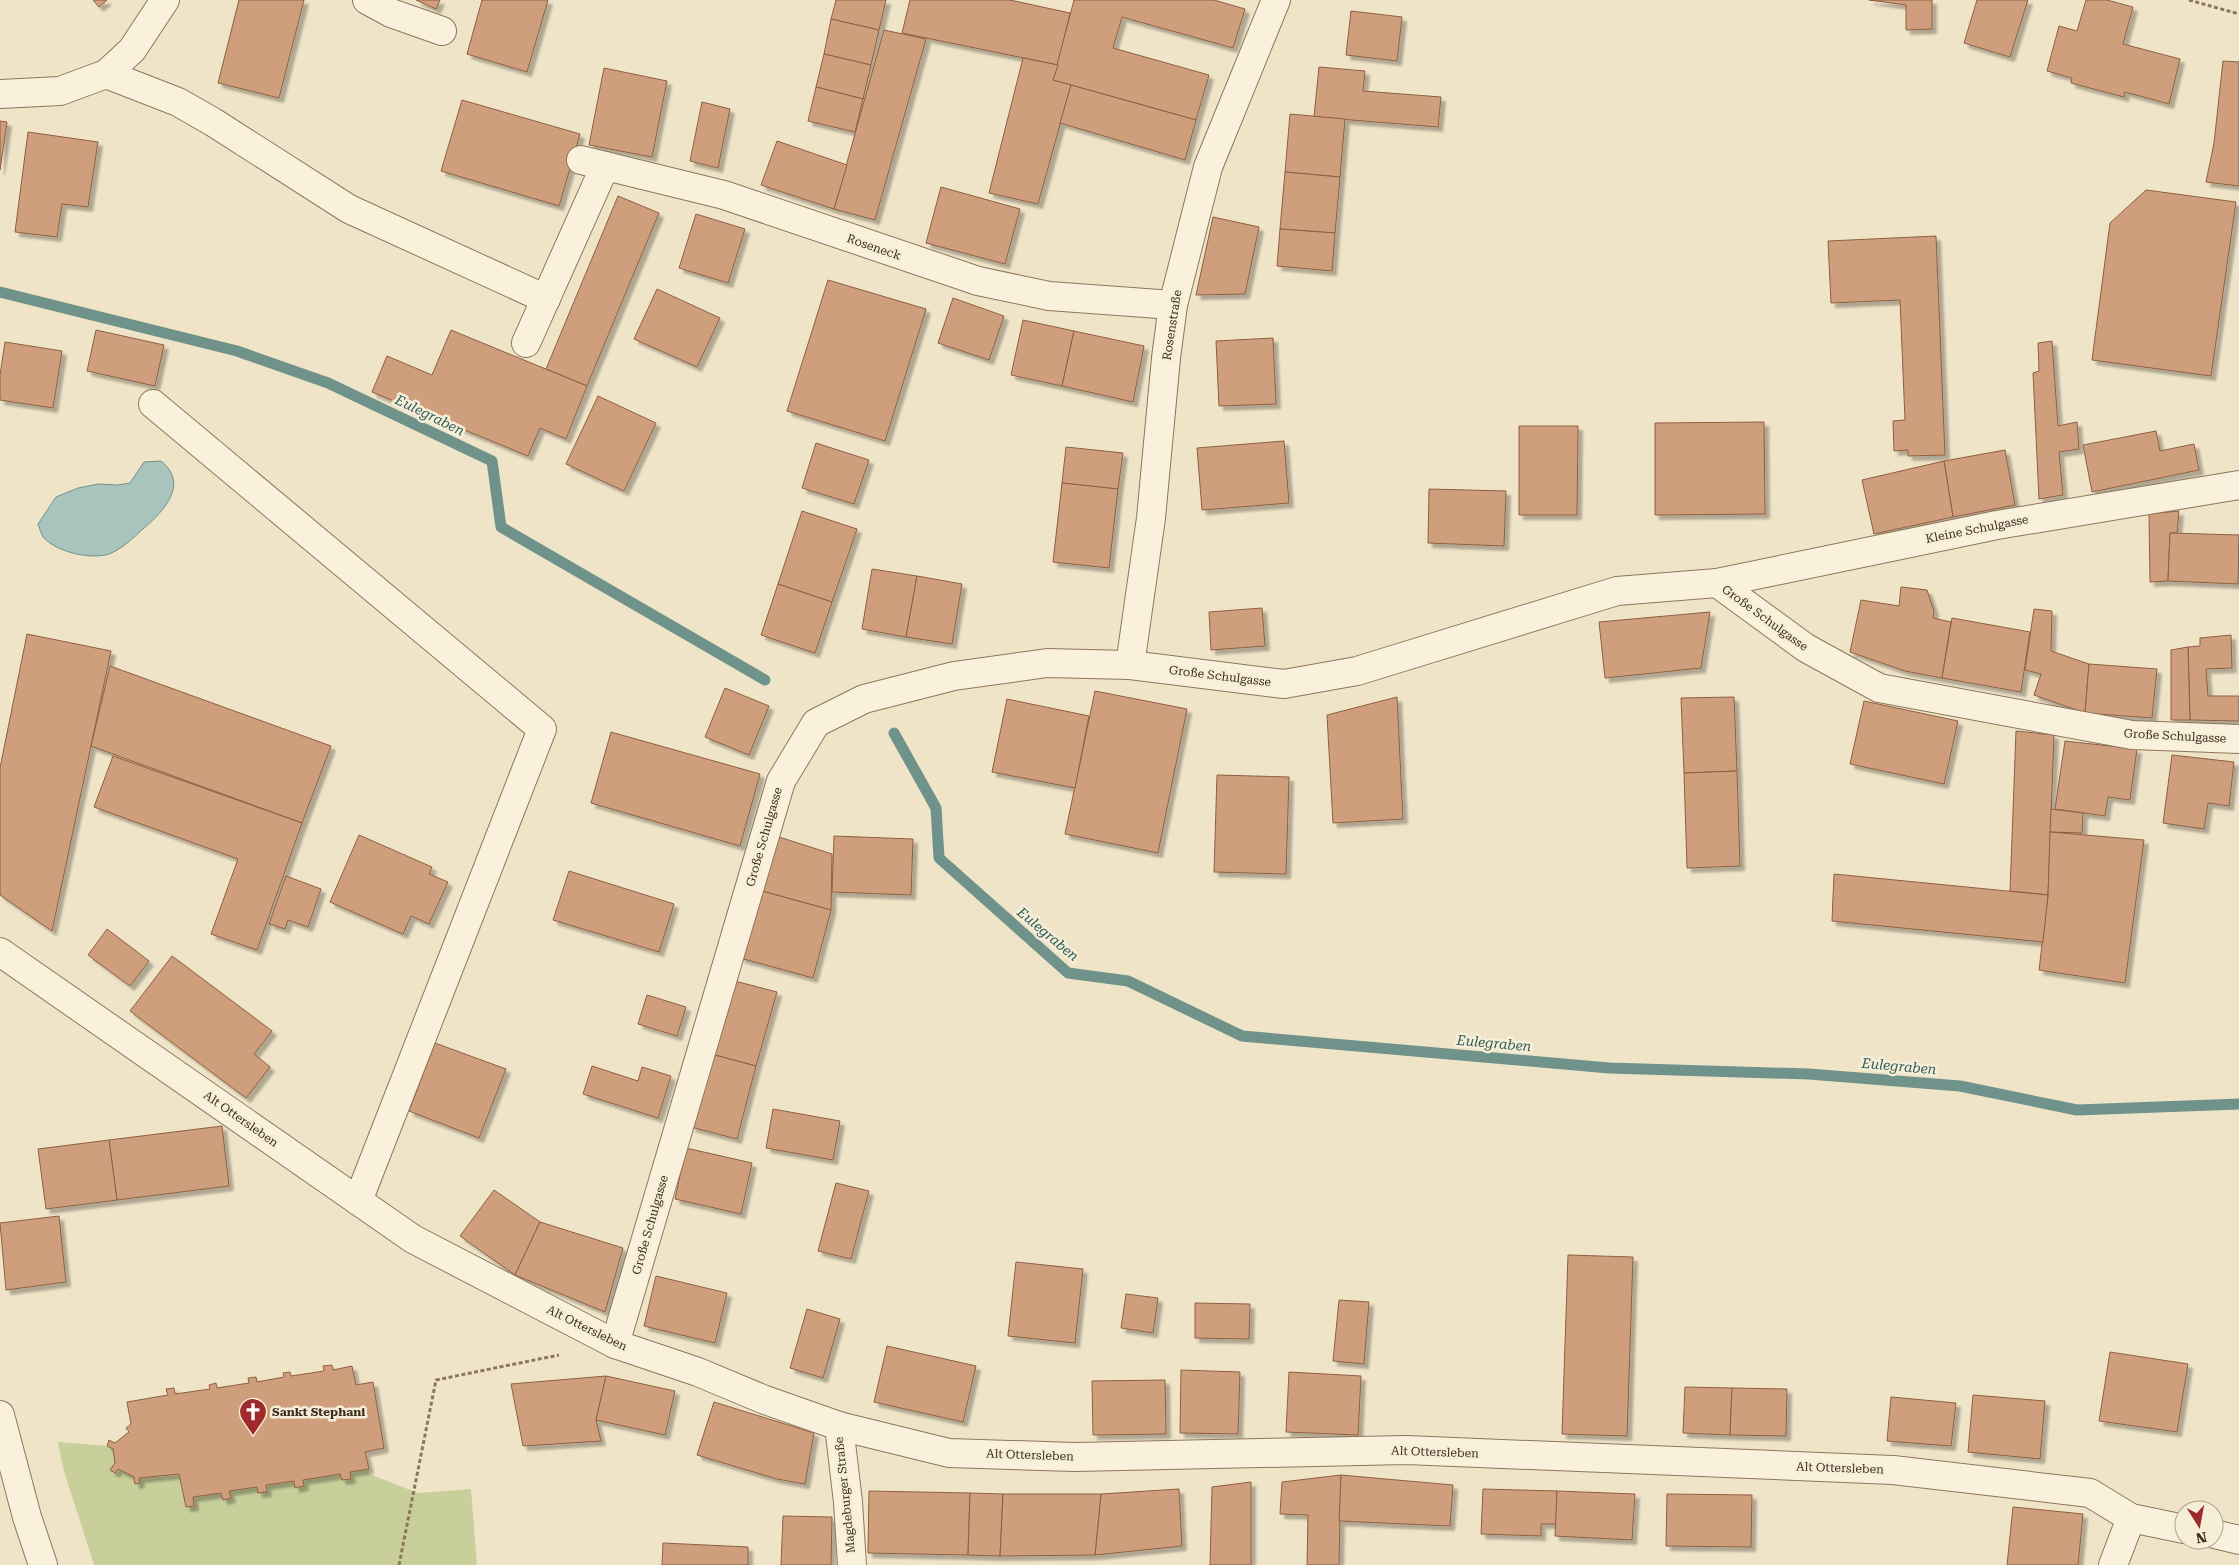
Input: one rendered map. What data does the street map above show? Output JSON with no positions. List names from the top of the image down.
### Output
{
  "streets": {
    "street": [
      "Roseneck",
      "Rosenstraße",
      "Kleine Schulgasse",
      "Große Schulgasse",
      "Alt Ottersleben",
      "Magdeburger Straße"
    ]
  },
  "crossings": [
    ["Roseneck", "Rosenstraße"],
    ["Rosenstraße", "Große Schulgasse"],
    ["Kleine Schulgasse", "Große Schulgasse"],
    ["Große Schulgasse", "Alt Ottersleben"],
    ["Alt Ottersleben", "Magdeburger Straße"]
  ],
  "water": ["Eulegraben"],
  "places": {
    "church": ["Sankt Stephani"]
  },
  "north": "bottom"
}
